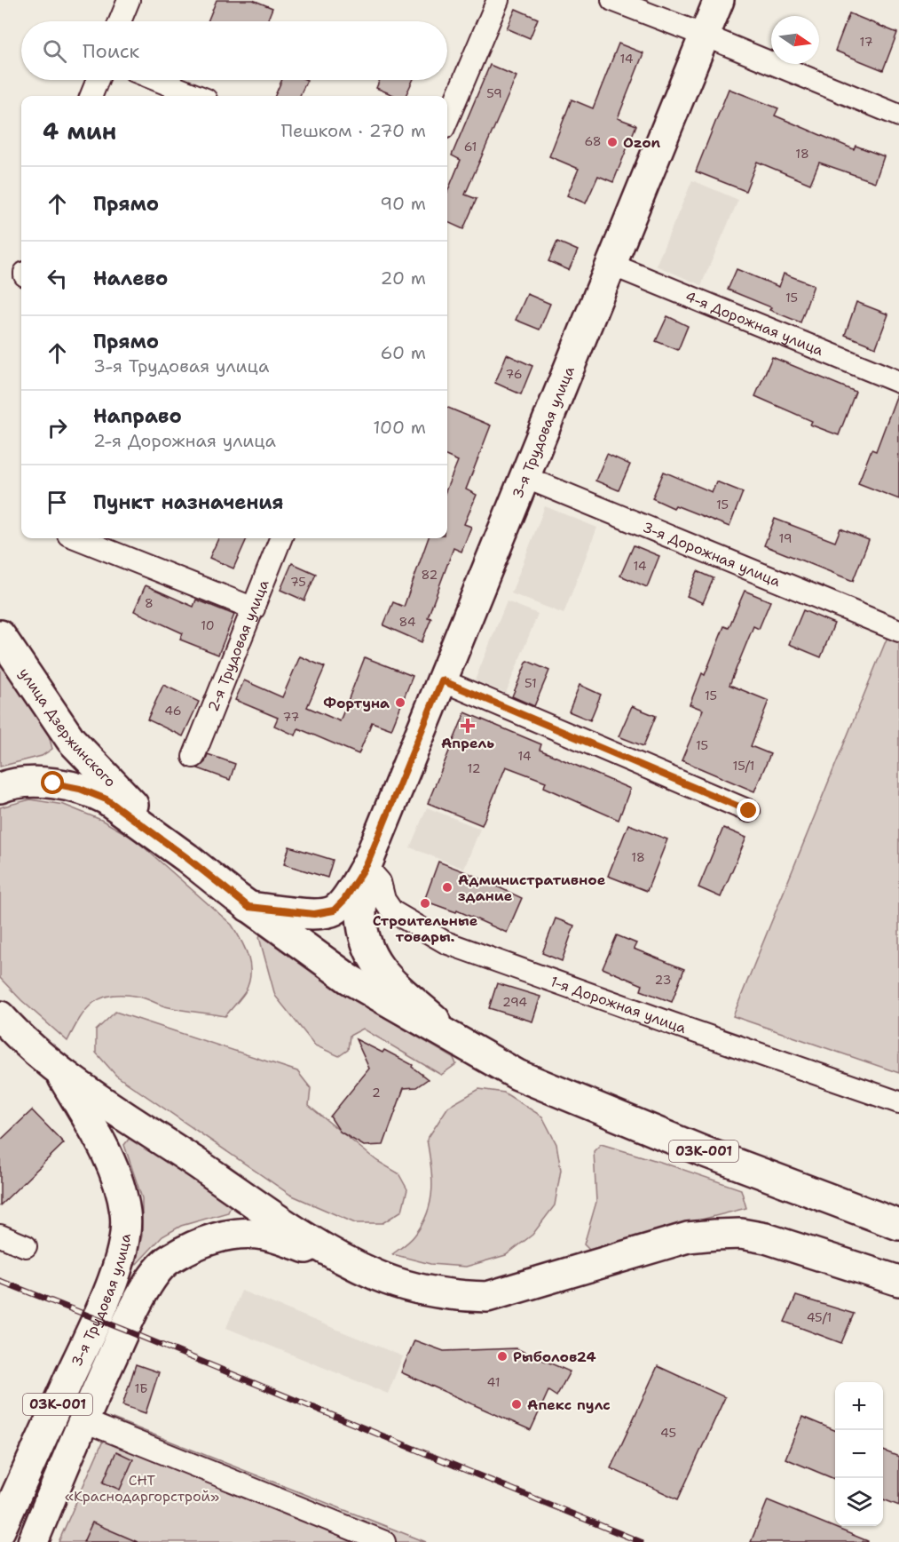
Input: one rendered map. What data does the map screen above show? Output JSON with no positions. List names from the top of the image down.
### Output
{
  "streets": {
    "main road": ["3-я Трудовая улица", "улица Дзержинского", "03К-001"],
    "street": [
      "4-я Дорожная улица",
      "3-я Дорожная улица",
      "2-я Трудовая улица",
      "1-я Дорожная улица"
    ]
  },
  "crossings": [
    ["4-я Дорожная улица", "3-я Трудовая улица"],
    ["3-я Трудовая улица", "3-я Дорожная улица"],
    ["3-я Трудовая улица", "1-я Дорожная улица"],
    ["3-я Трудовая улица", "03К-001"],
    ["улица Дзержинского", "03К-001"],
    ["1-я Дорожная улица", "03К-001"]
  ],
  "parks": ["СНТ «Краснодаргорстрой»"],
  "places": {
    "other": [
      "Ozon",
      "Фортуна",
      "Административное здание",
      "Строительные товары.",
      "Рыболов24",
      "Апекс пулс"
    ],
    "health": ["Апрель"]
  },
  "house_numbers": [
    "17",
    "14",
    "59",
    "68",
    "61",
    "18",
    "15",
    "76",
    "15",
    "19",
    "14",
    "82",
    "75",
    "8",
    "84",
    "10",
    "51",
    "15",
    "46",
    "77",
    "15",
    "14",
    "15/1",
    "12",
    "18",
    "23",
    "294",
    "2",
    "45/1",
    "41",
    "1Б",
    "45"
  ],
  "north": "right",
  "page": {
    "search": "Поиск",
    "heading": ["4 мин", "Пешком · 270 m"],
    "list": [
      ["Прямо", "90 m"],
      ["Налево", "20 m"],
      ["Прямо", "3-я Трудовая улица", "60 m"],
      ["Направо", "2-я Дорожная улица", "100 m"],
      "Пункт назначения"
    ],
    "map_buttons": ["+", "−"]
  }
}
